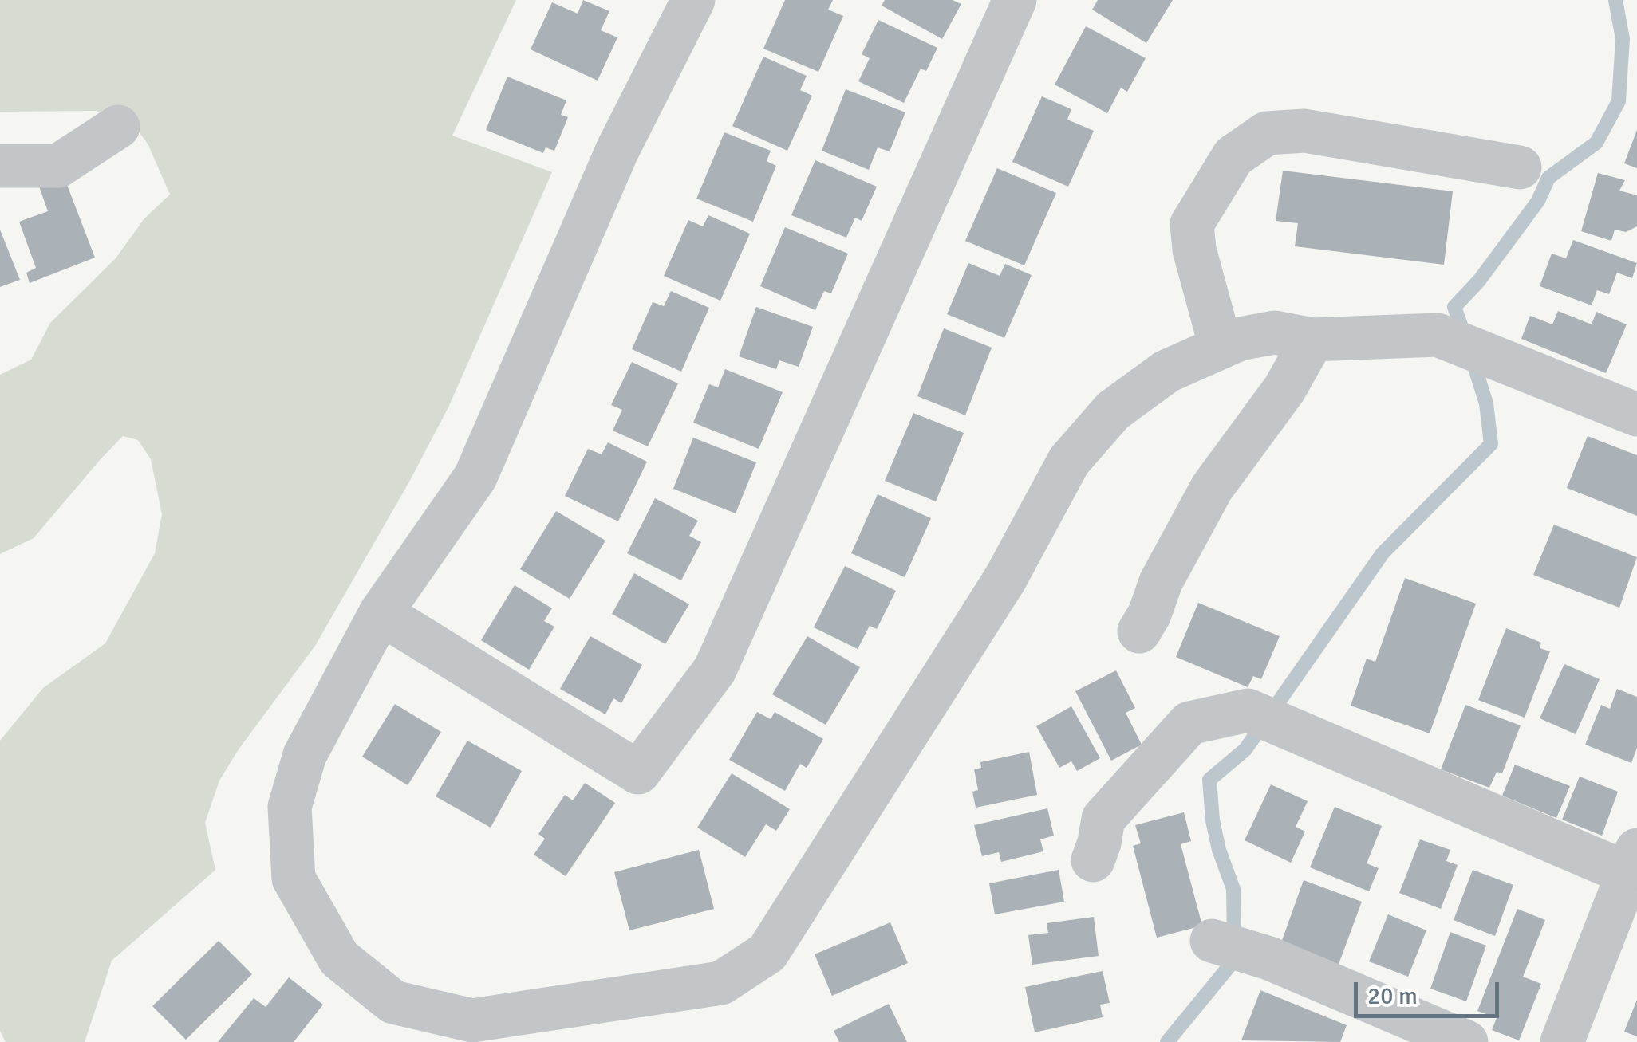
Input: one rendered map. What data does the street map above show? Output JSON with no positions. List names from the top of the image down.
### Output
{
  "scale_bar": "20 m"
}
